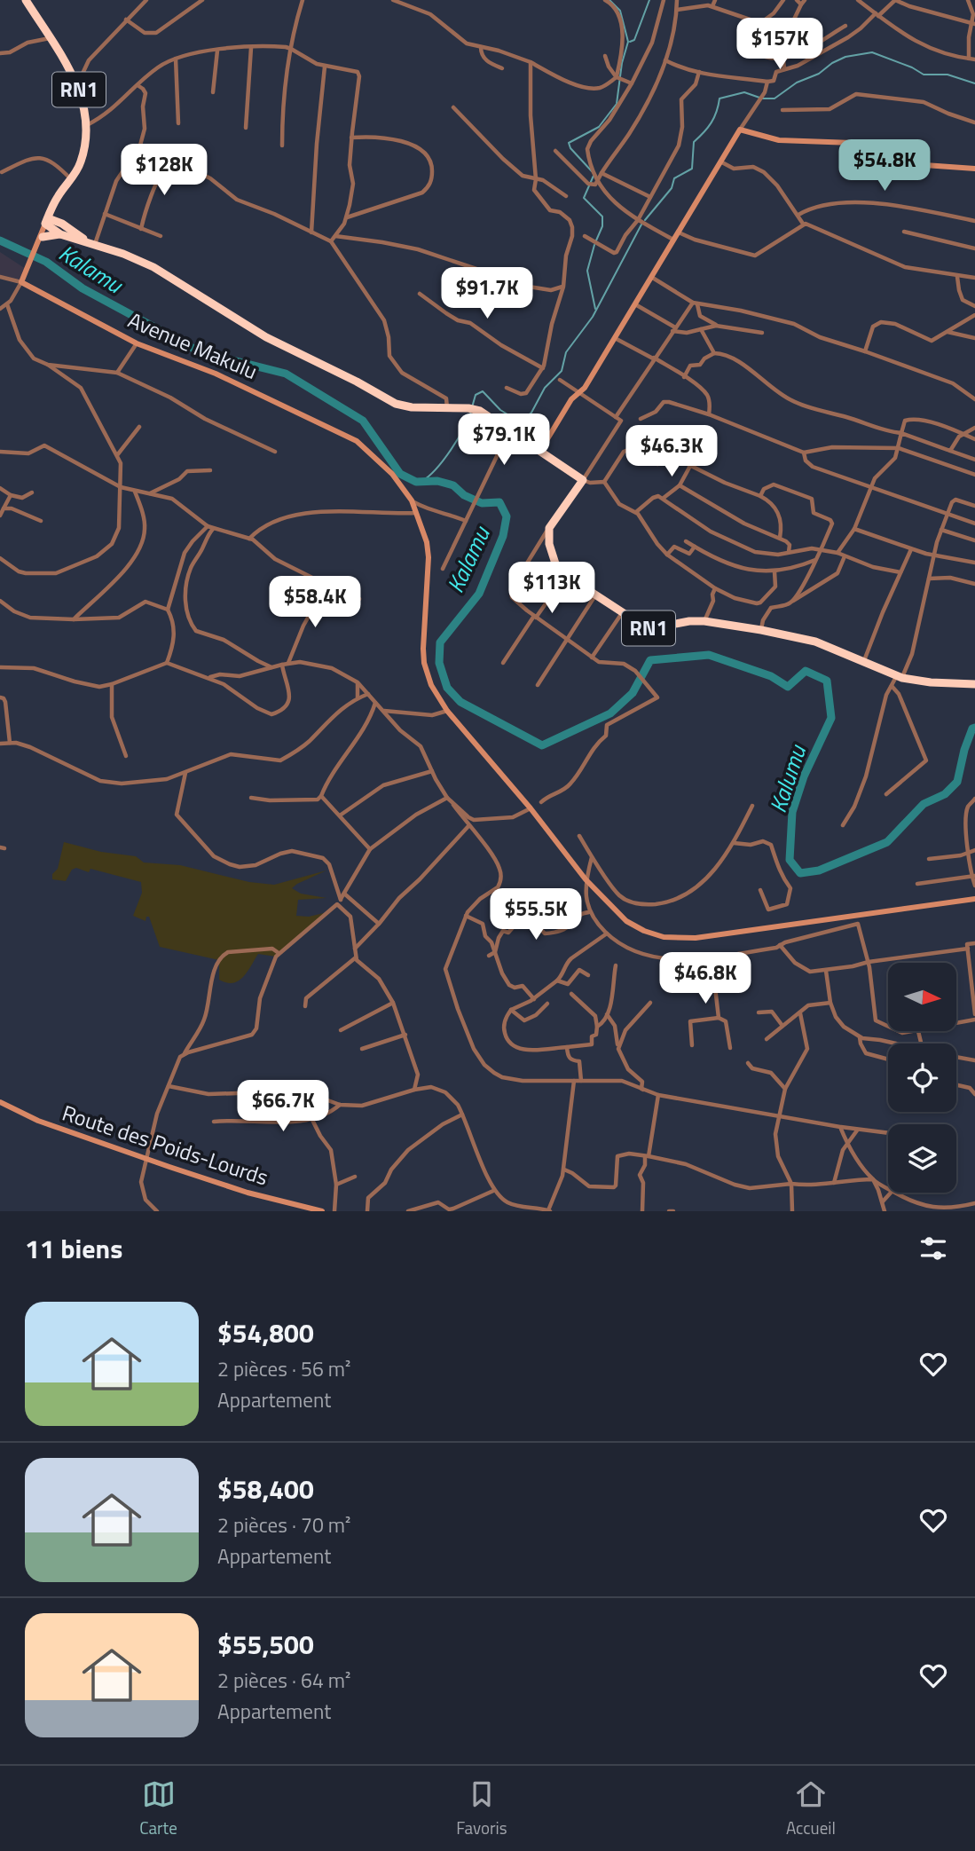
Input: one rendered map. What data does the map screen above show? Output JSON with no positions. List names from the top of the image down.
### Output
{
  "streets": {
    "highway": ["RN1"],
    "main road": ["Avenue Makulu", "Route des Poids-Lourds"]
  },
  "water": ["Kalamu", "Kalumu"],
  "north": "right",
  "page": {
    "price": [
      "$157K",
      "$54.8K",
      "$128K",
      "$91.7K",
      "$79.1K",
      "$46.3K",
      "$113K",
      "$58.4K",
      "$55.5K",
      "$46.8K",
      "$66.7K"
    ],
    "heading": "11 biens",
    "list": [
      {
        "name": "$54,800",
        "note": "2 pièces · 56 m² · Appartement"
      },
      {
        "name": "$58,400",
        "note": "2 pièces · 70 m² · Appartement"
      },
      {
        "name": "$55,500",
        "note": "2 pièces · 64 m² · Appartement"
      }
    ],
    "tabs": ["Carte", "Favoris", "Accueil"]
  }
}
